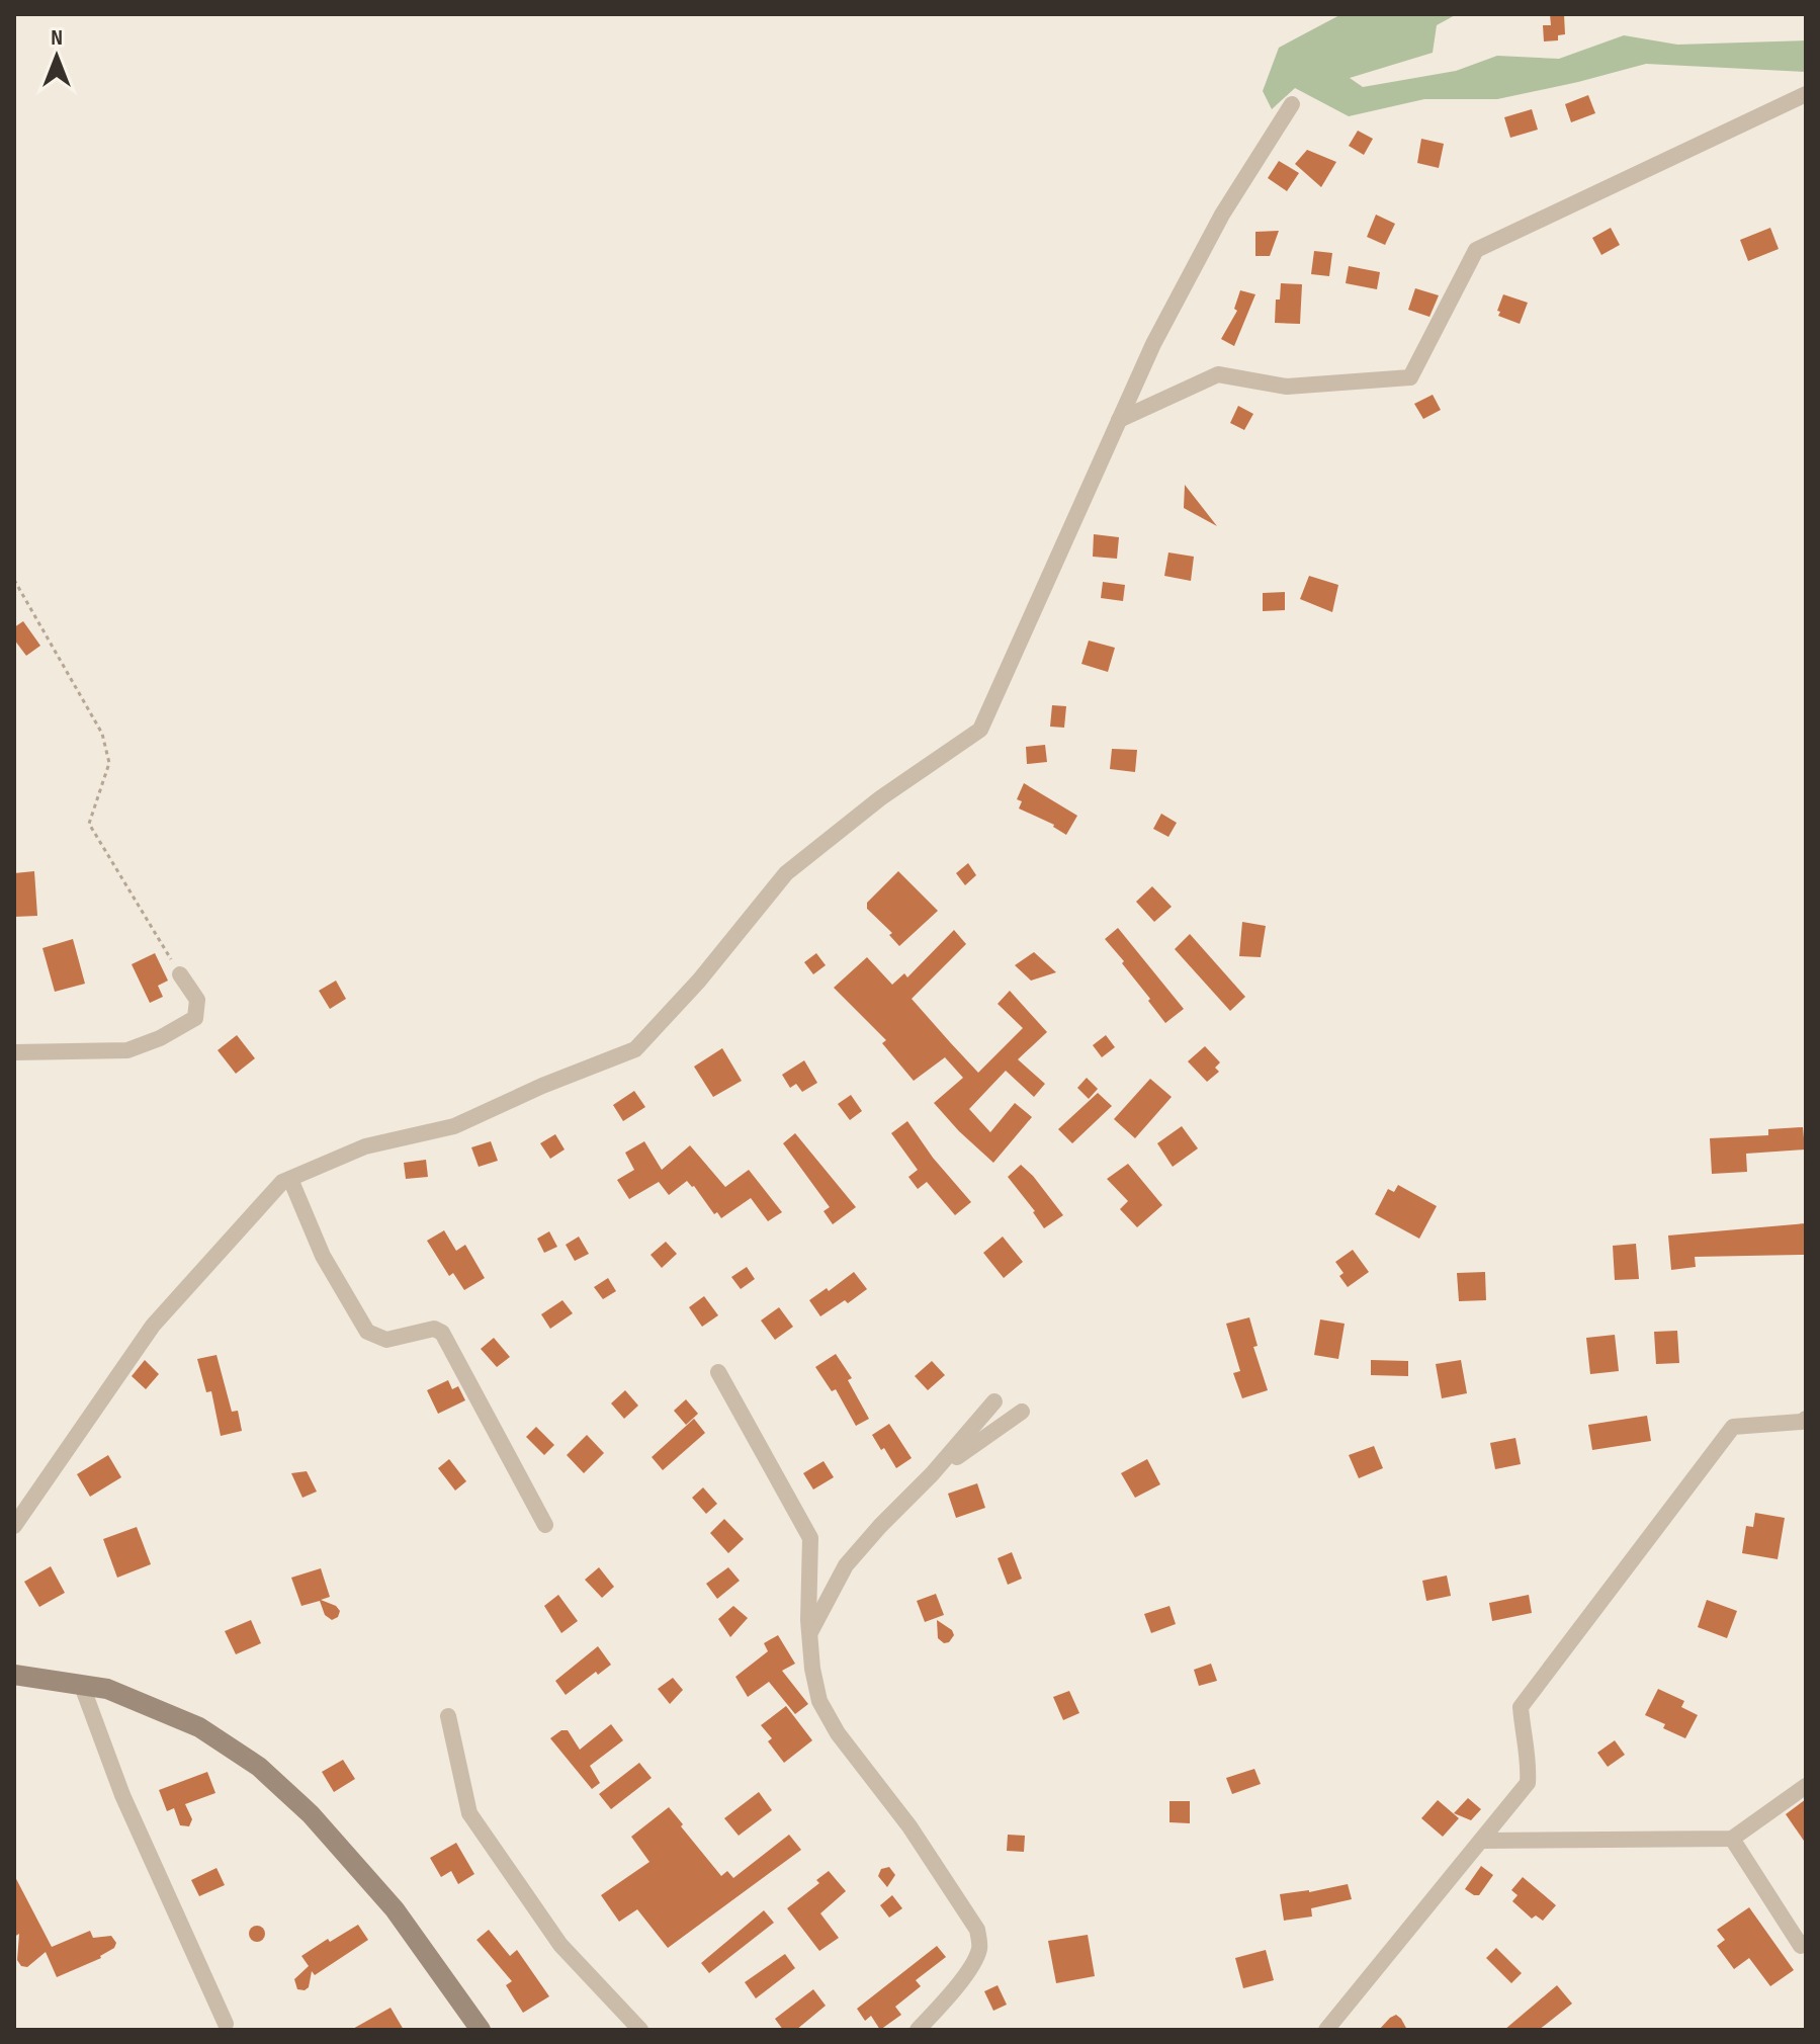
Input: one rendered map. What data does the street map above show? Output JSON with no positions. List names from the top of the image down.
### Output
{
  "north": "top"
}
